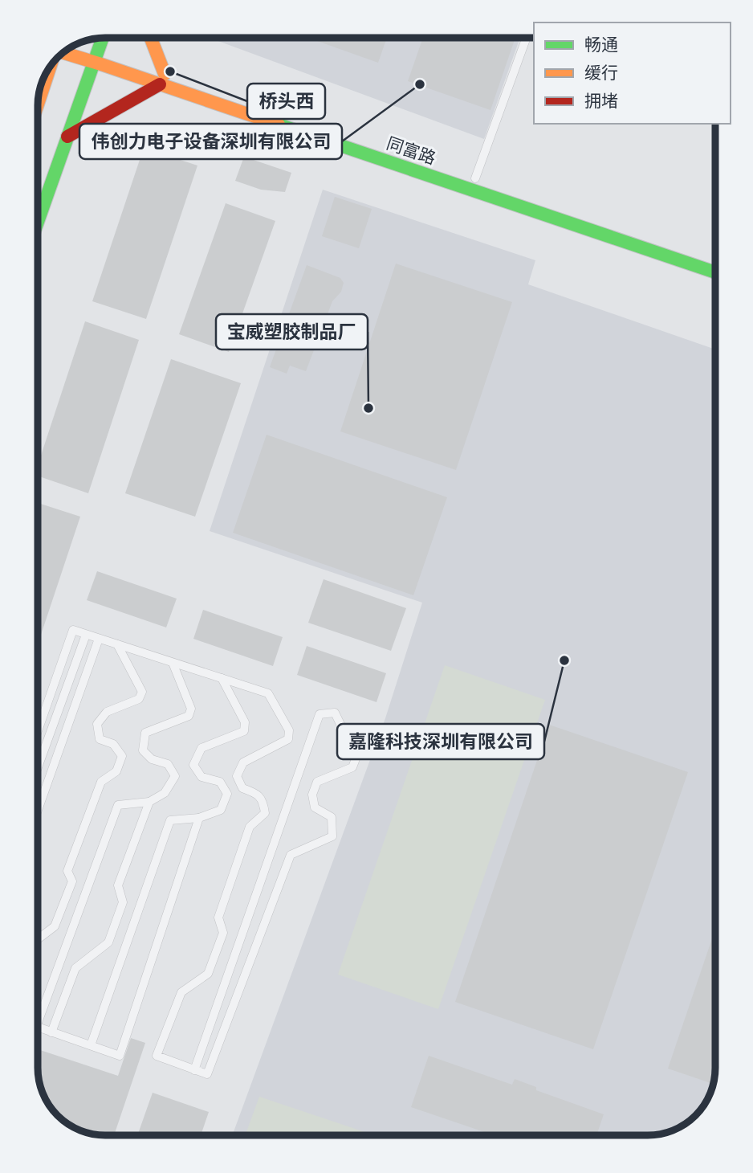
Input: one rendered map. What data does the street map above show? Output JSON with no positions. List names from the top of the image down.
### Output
{
  "streets": {
    "street": ["同富路"]
  },
  "places": [
    "桥头西",
    "伟创力电子设备深圳有限公司",
    "宝威塑胶制品厂",
    "嘉隆科技深圳有限公司"
  ],
  "legend": ["畅通", "缓行", "拥堵"]
}
